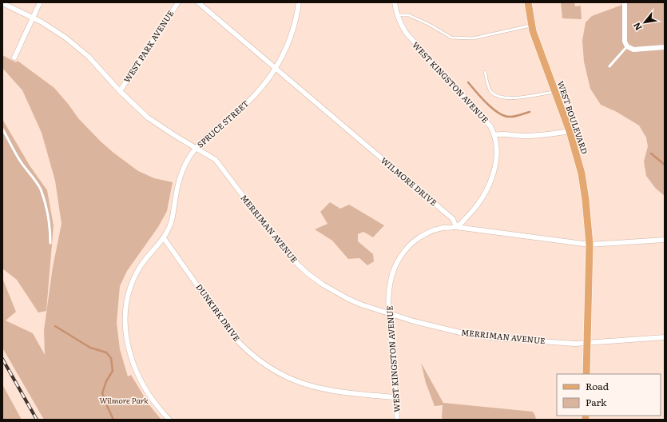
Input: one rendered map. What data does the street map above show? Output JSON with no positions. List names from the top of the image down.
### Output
{
  "streets": {
    "main road": ["WEST BOULEVARD"],
    "street": [
      "WEST PARK AVENUE",
      "WEST KINGSTON AVENUE",
      "SPRUCE STREET",
      "WILMORE DRIVE",
      "MERRIMAN AVENUE",
      "DUNKIRK DRIVE"
    ]
  },
  "crossings": [
    ["WEST PARK AVENUE", "MERRIMAN AVENUE"],
    ["WEST KINGSTON AVENUE", "WILMORE DRIVE"],
    ["WEST KINGSTON AVENUE", "MERRIMAN AVENUE"],
    ["WEST KINGSTON AVENUE", "DUNKIRK DRIVE"],
    ["WEST BOULEVARD", "MERRIMAN AVENUE"],
    ["SPRUCE STREET", "WILMORE DRIVE"],
    ["SPRUCE STREET", "MERRIMAN AVENUE"],
    ["SPRUCE STREET", "DUNKIRK DRIVE"]
  ],
  "parks": ["Wilmore Park"],
  "legend": ["Road", "Park"],
  "north": "bottom left"
}
